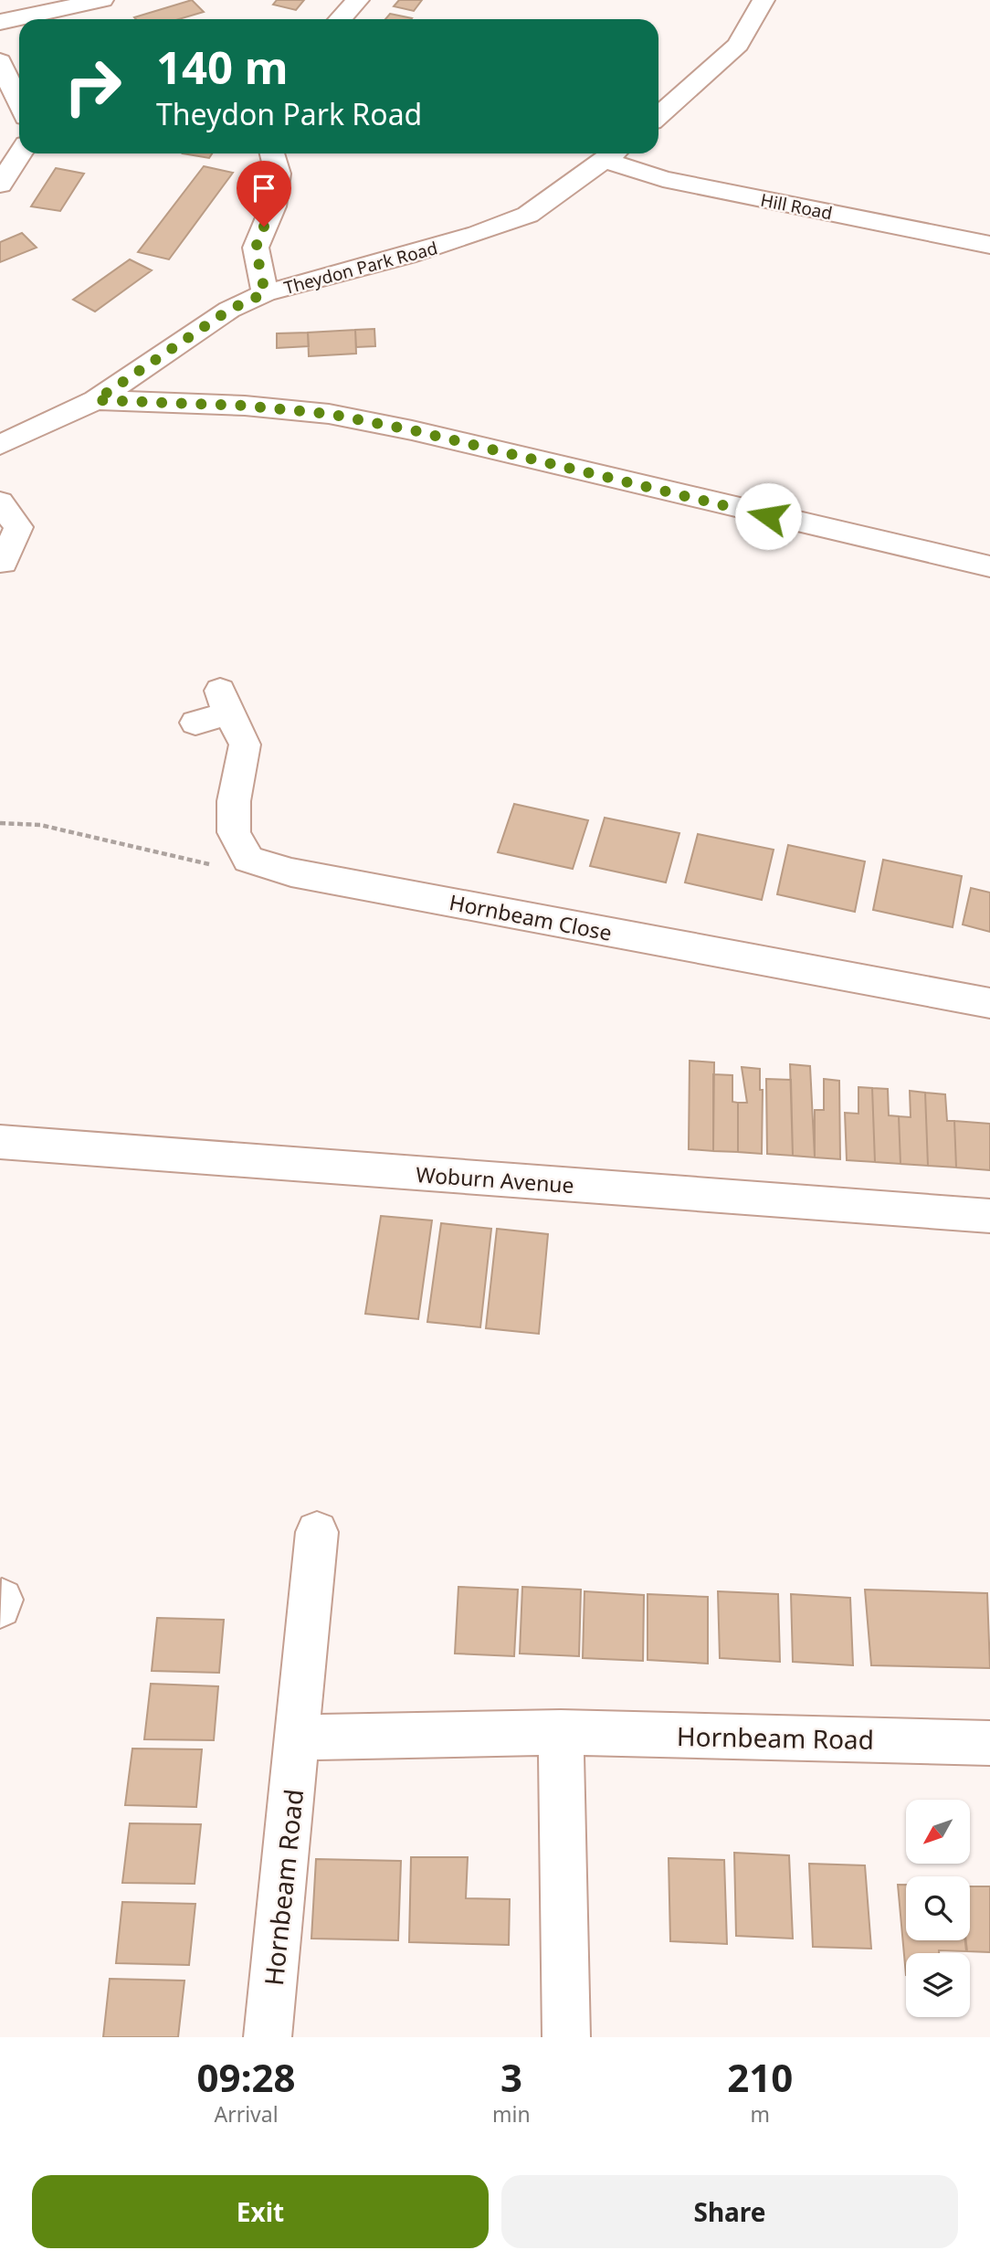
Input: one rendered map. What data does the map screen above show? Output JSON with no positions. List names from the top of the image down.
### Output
{
  "streets": {
    "street": [
      "Hill Road",
      "Theydon Park Road",
      "Hornbeam Close",
      "Woburn Avenue",
      "Hornbeam Road"
    ]
  },
  "crossings": [
    ["Hill Road", "Theydon Park Road"]
  ],
  "north": "bottom left",
  "page": {
    "turn": ["140 m", "Theydon Park Road"],
    "eta": [
      "09:28",
      "Arrival",
      "3",
      "min",
      "210",
      "m"
    ],
    "buttons": ["Exit", "Share"]
  }
}
